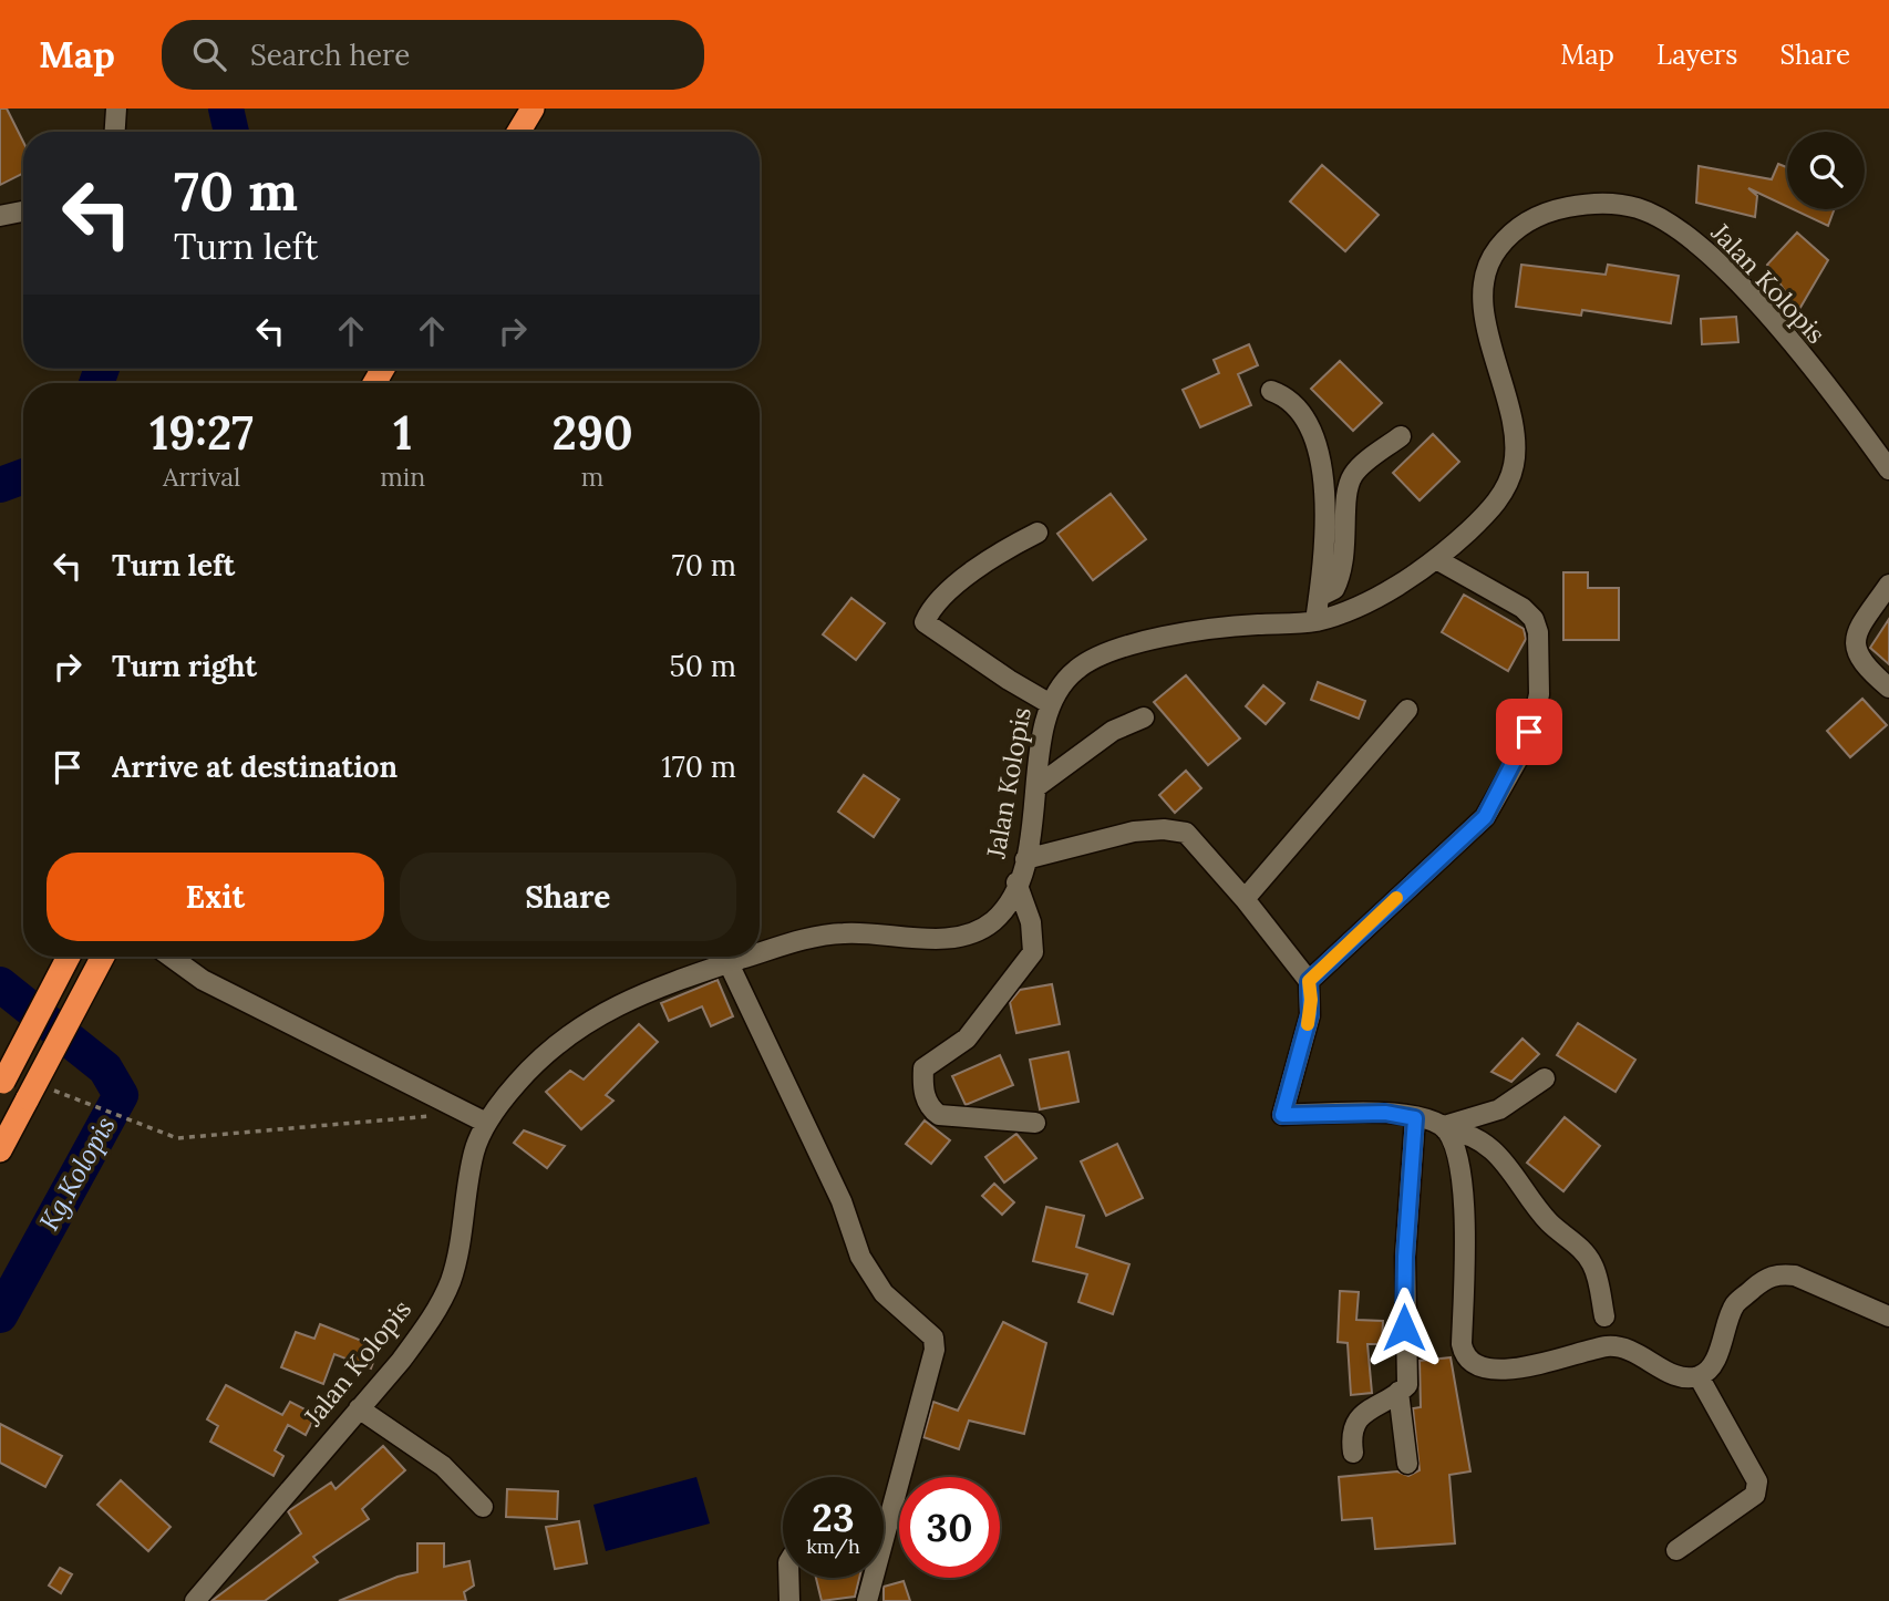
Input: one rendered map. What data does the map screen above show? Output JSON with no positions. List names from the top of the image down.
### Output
{
  "streets": {
    "street": ["Jalan Kolopis"]
  },
  "water": ["Kg.Kolopis"],
  "page": {
    "header": "Map",
    "search": "Search here",
    "nav": ["Map", "Layers", "Share"],
    "turn": ["70 m", "Turn left"],
    "eta": [
      "19:27",
      "Arrival",
      "1",
      "min",
      "290",
      "m"
    ],
    "list": [
      {
        "name": "Turn left",
        "value": "70 m"
      },
      {
        "name": "Turn right",
        "value": "50 m"
      },
      {
        "name": "Arrive at destination",
        "value": "170 m"
      }
    ],
    "buttons": ["Exit", "Share"],
    "speed": "23 km/h",
    "limit": "30"
  }
}
